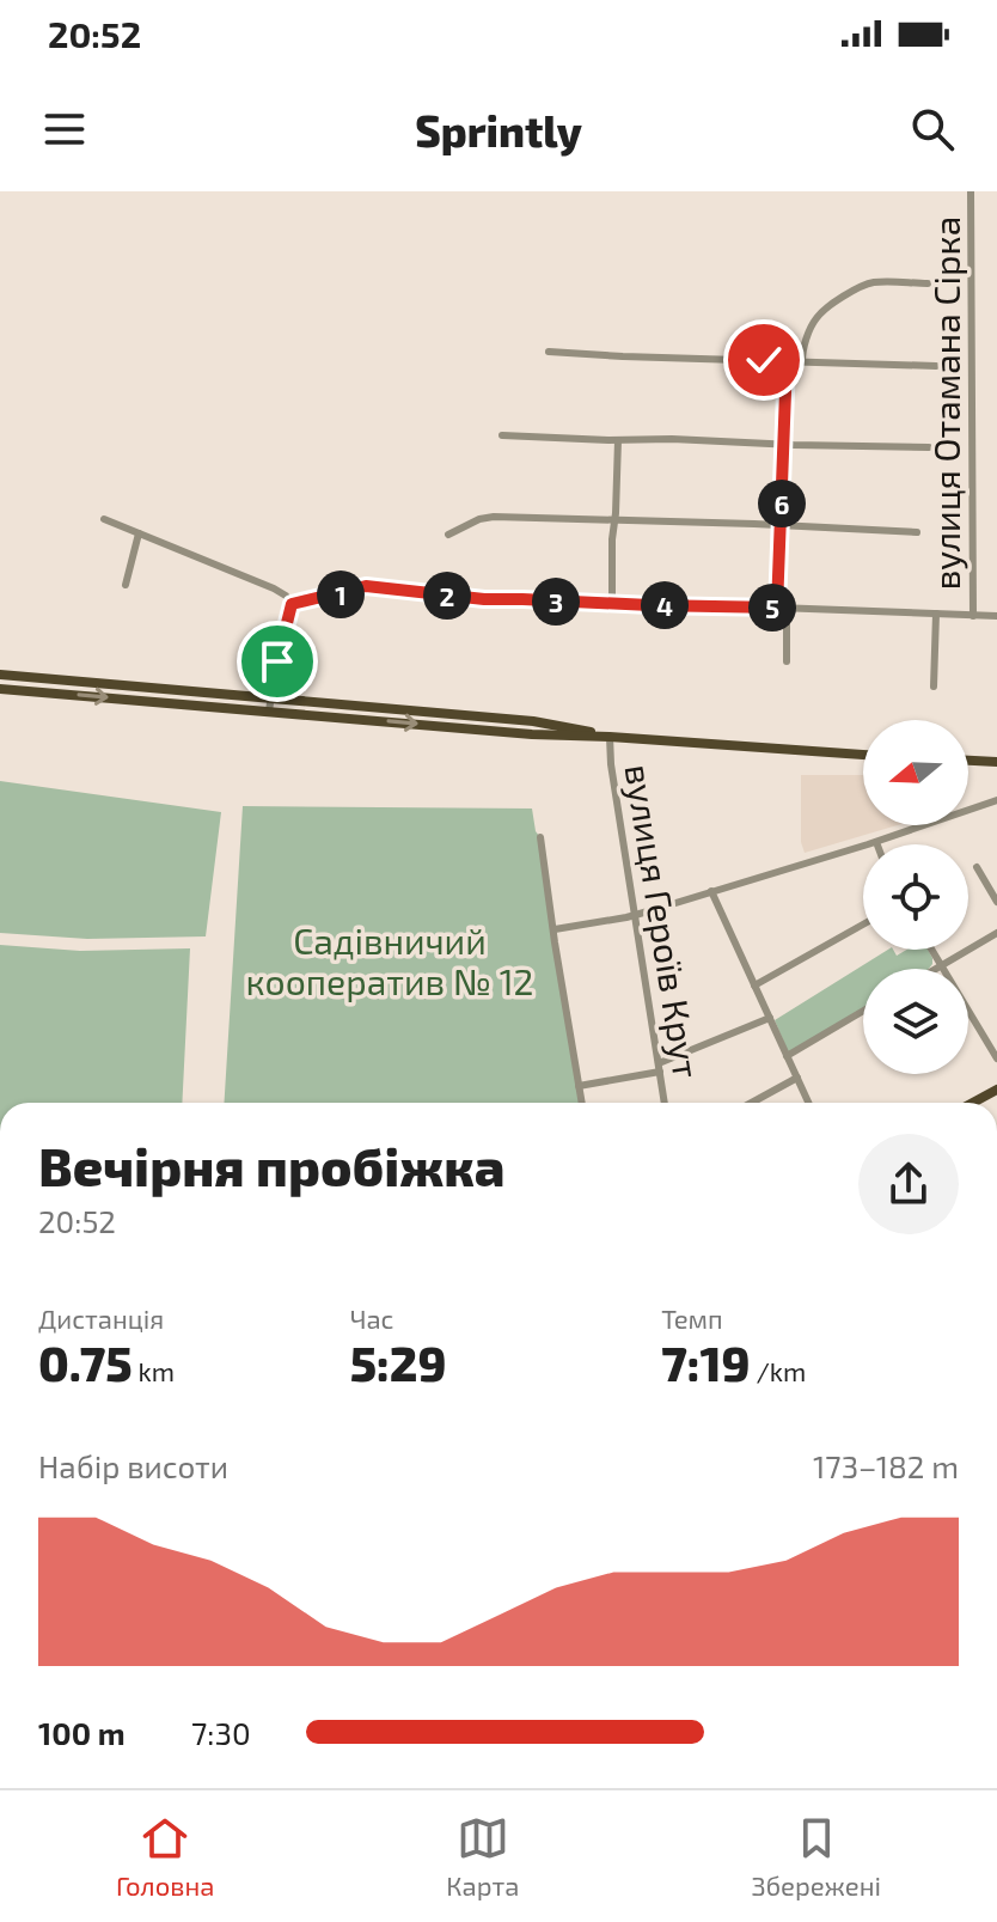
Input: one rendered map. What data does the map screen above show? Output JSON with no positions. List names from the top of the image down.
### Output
{
  "streets": {
    "street": ["вулиця Отамана Сірка", "вулиця Героїв Крут"]
  },
  "parks": ["Садівничий кооператив № 12"],
  "north": "left",
  "page": {
    "status": "20:52",
    "header": "Sprintly",
    "pins": [
      "6",
      "1",
      "2",
      "3",
      "4",
      "5"
    ],
    "heading": ["Вечірня пробіжка", "20:52"],
    "stats": [
      ["Дистанція", "0.75 km"],
      ["Час", "5:29"],
      ["Темп", "7:19 /km"]
    ],
    "chart": ["Набір висоти", "173–182 m"],
    "list": [
      {
        "name": "100 m",
        "note": "7:30"
      }
    ],
    "tabs": ["Головна", "Карта", "Збережені"]
  }
}
